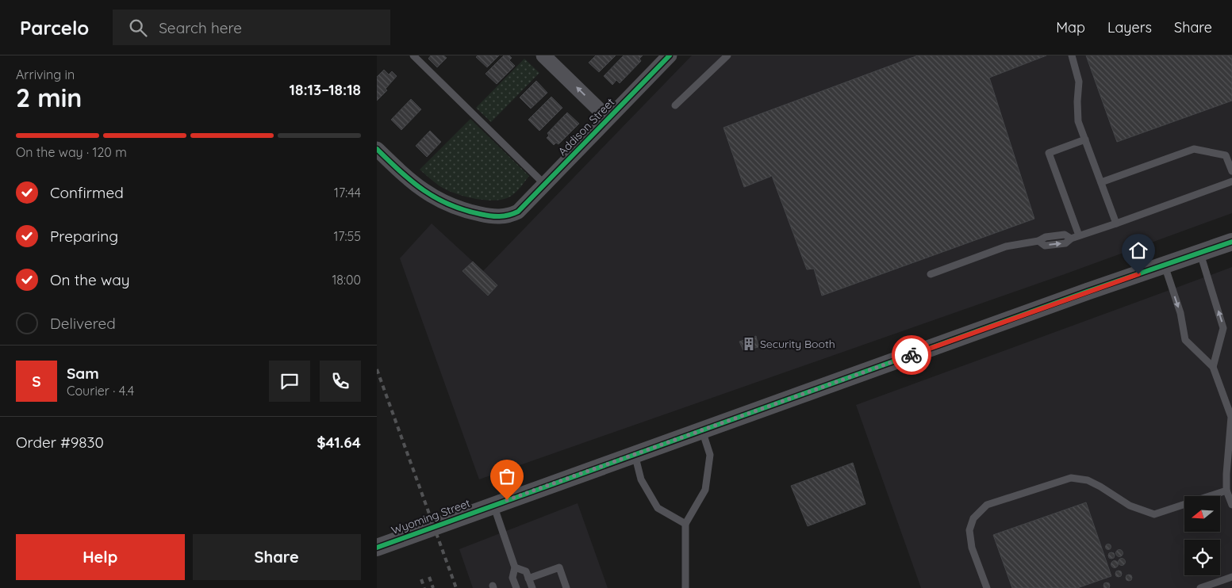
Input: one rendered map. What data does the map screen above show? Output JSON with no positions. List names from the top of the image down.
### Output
{
  "streets": {
    "street": ["Addison Street", "Wyoming Street"]
  },
  "places": {
    "building": ["Security Booth"]
  },
  "north": "left",
  "page": {
    "header": "Parcelo",
    "search": "Search here",
    "nav": ["Map", "Layers", "Share"],
    "heading": ["2 min", "Arriving in", "18:13–18:18"],
    "panel": [
      "Sam",
      "Courier · 4.4",
      "Order #9830",
      "$41.64"
    ],
    "bar": "On the way · 120 m",
    "list": [
      ["Confirmed", "17:44"],
      ["Preparing", "17:55"],
      ["On the way", "18:00"],
      "Delivered"
    ],
    "round": "S",
    "buttons": ["Help", "Share"]
  }
}
